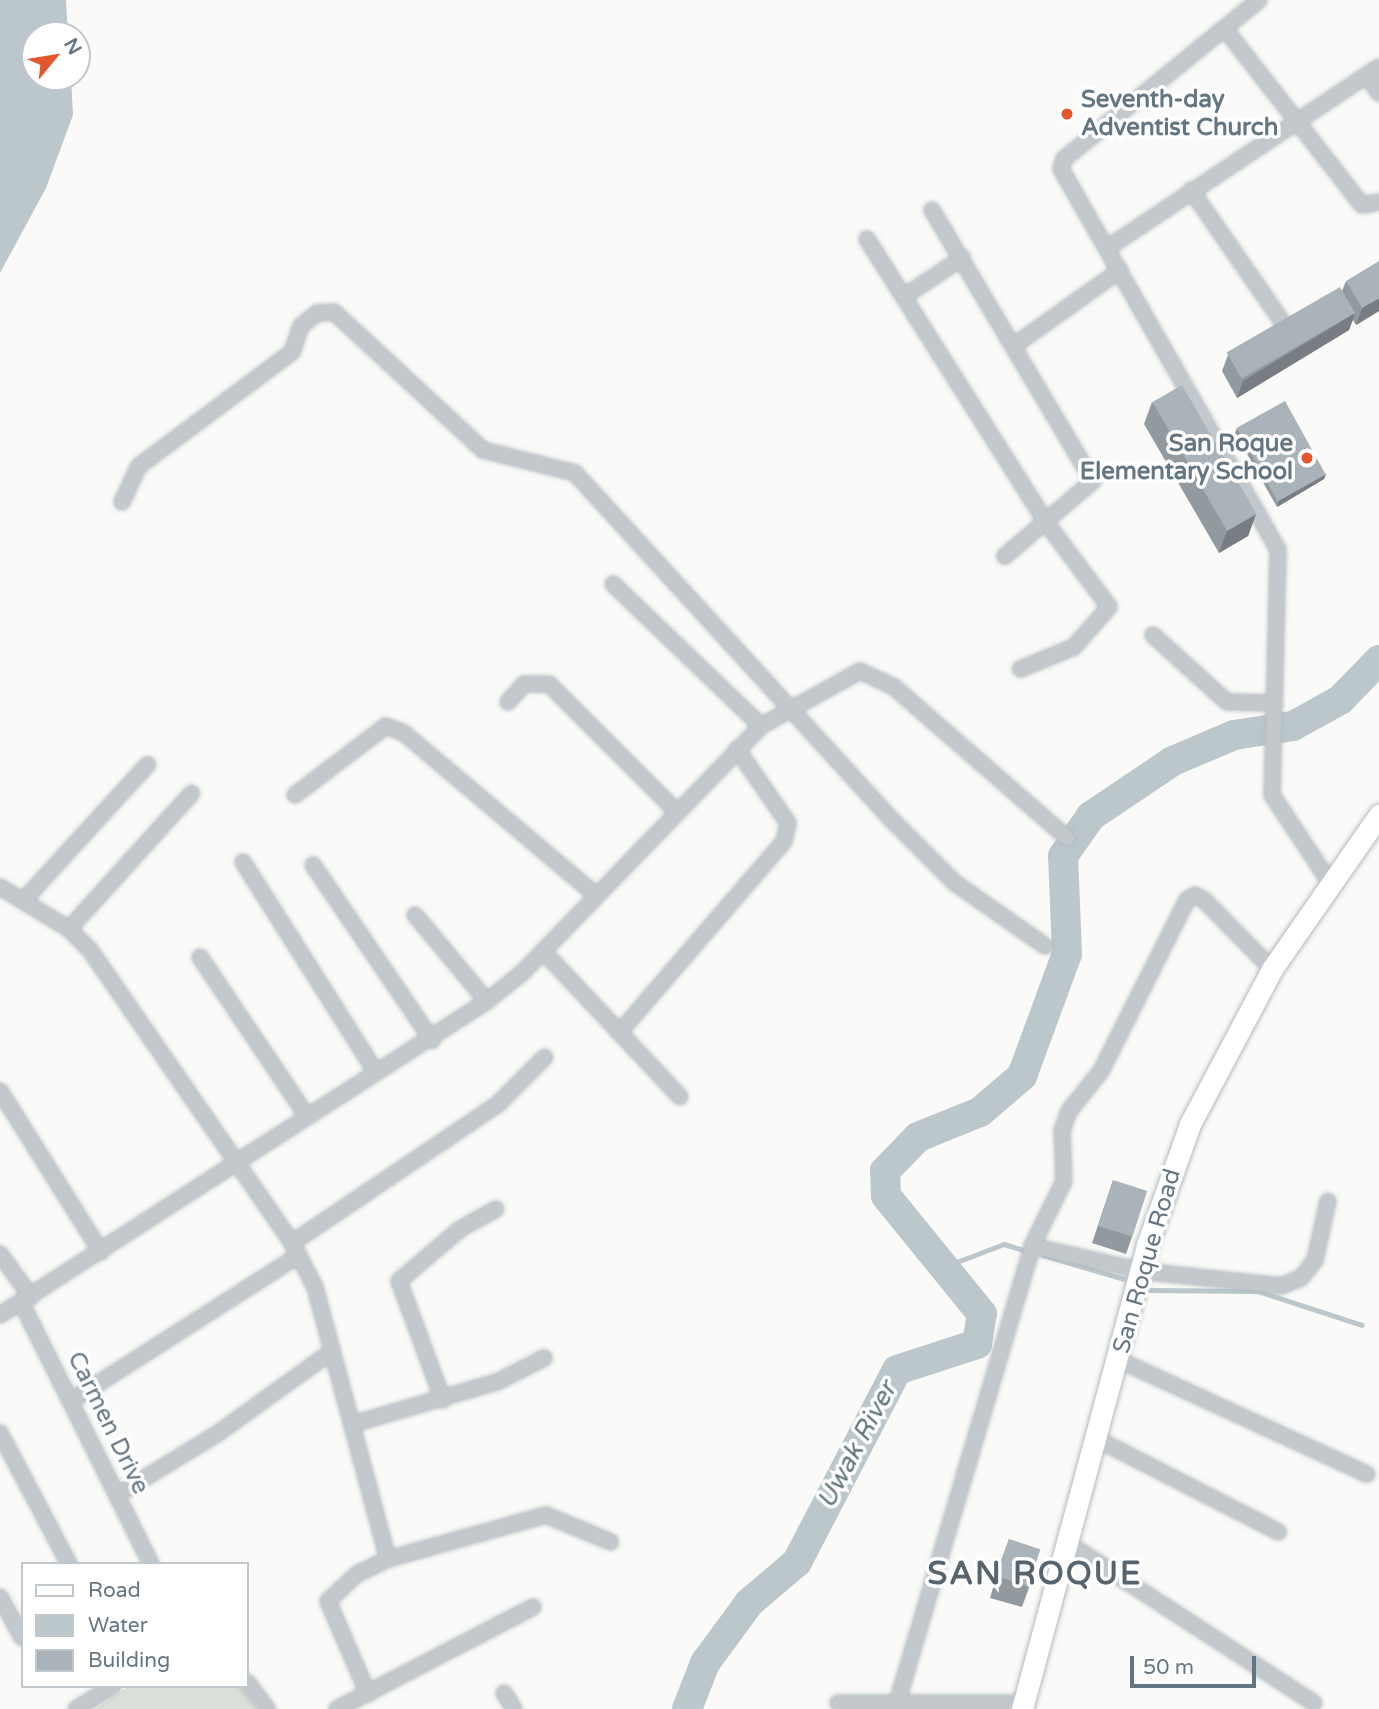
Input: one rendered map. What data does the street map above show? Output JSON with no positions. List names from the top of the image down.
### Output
{
  "streets": {
    "street": ["San Roque Road", "Carmen Drive"]
  },
  "districts": ["SAN ROQUE"],
  "water": ["Uwak River"],
  "places": ["Seventh-day Adventist Church", "San Roque Elementary School"],
  "legend": ["Road", "Water", "Building"],
  "scale_bar": "50 m",
  "north": "top right"
}
